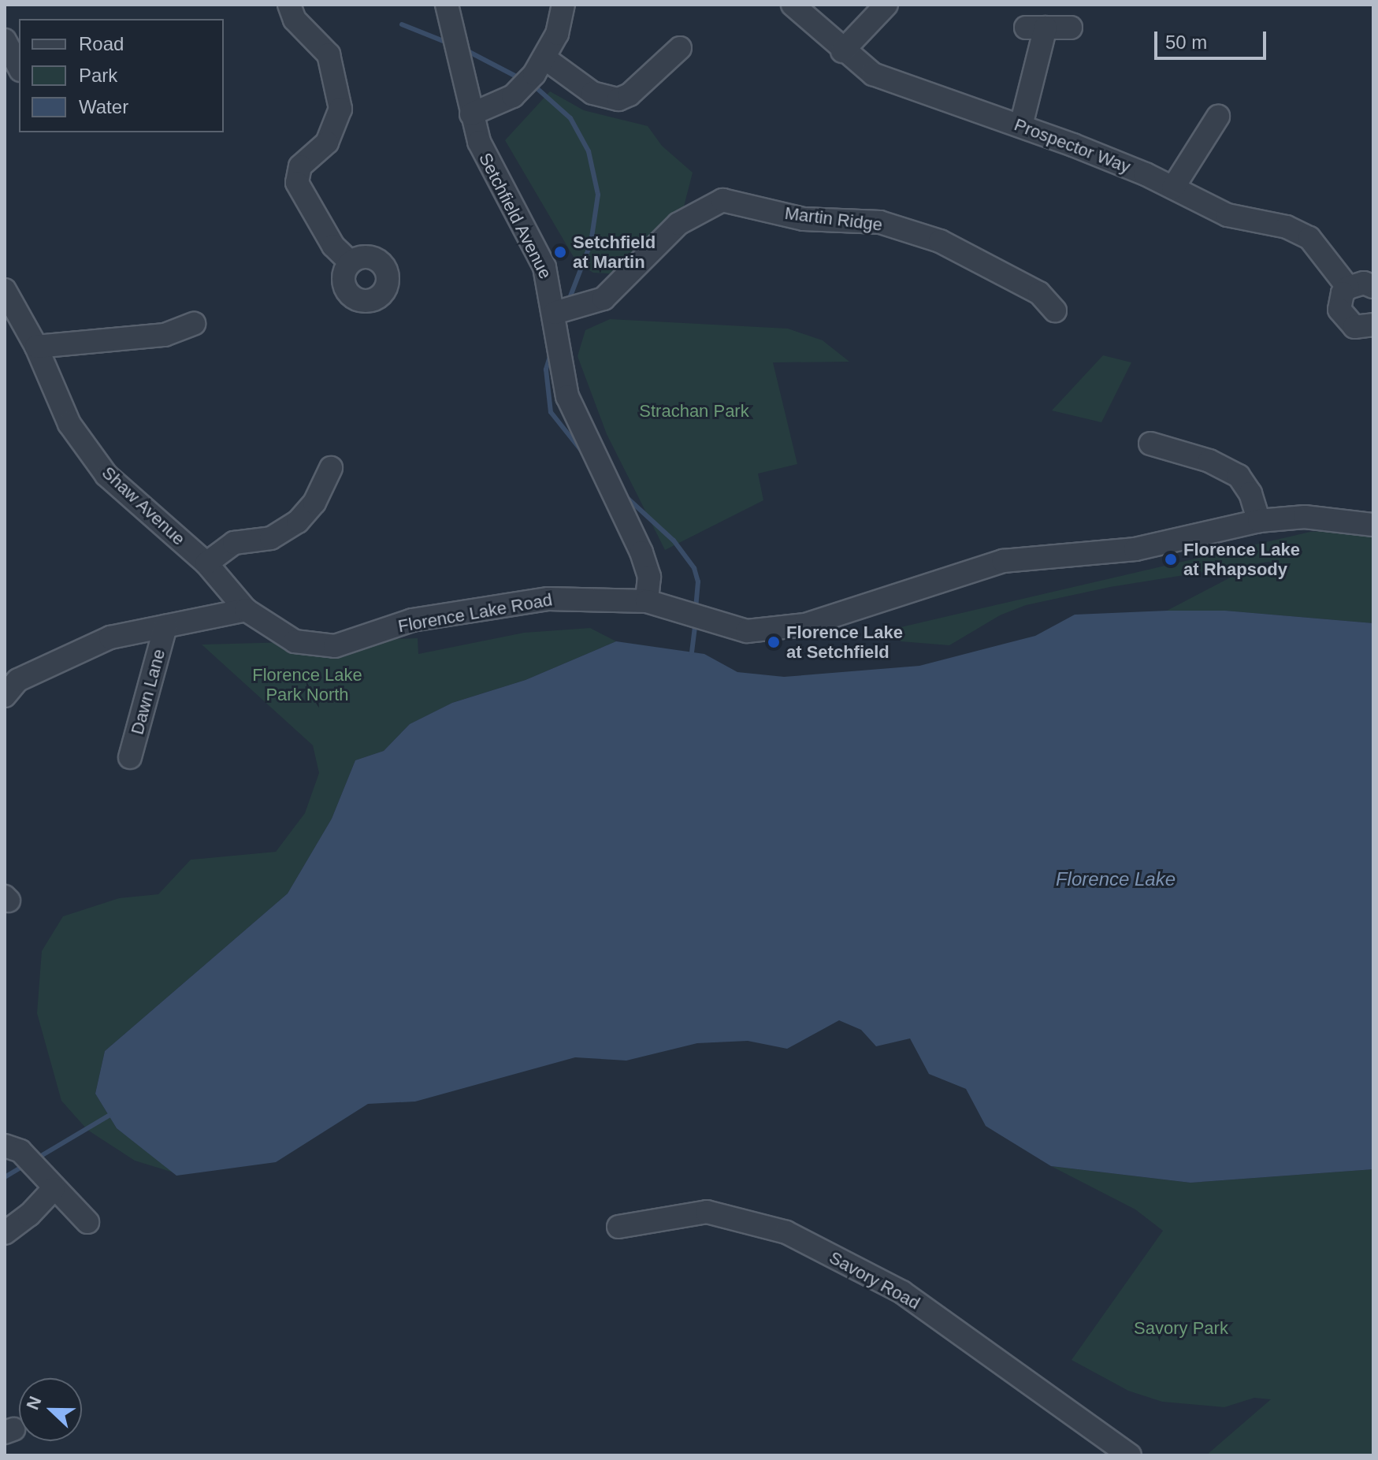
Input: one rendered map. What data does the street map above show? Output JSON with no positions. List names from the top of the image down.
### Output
{
  "streets": {
    "street": [
      "Prospector Way",
      "Setchfield Avenue",
      "Martin Ridge",
      "Shaw Avenue",
      "Florence Lake Road",
      "Dawn Lane",
      "Savory Road"
    ]
  },
  "crossings": [
    ["Setchfield Avenue", "Martin Ridge"],
    ["Setchfield Avenue", "Florence Lake Road"],
    ["Shaw Avenue", "Florence Lake Road"]
  ],
  "water": ["Florence Lake"],
  "parks": ["Strachan Park", "Florence Lake Park North", "Savory Park"],
  "places": ["Setchfield at Martin", "Florence Lake at Rhapsody", "Florence Lake at Setchfield"],
  "legend": ["Road", "Park", "Water"],
  "scale_bar": "50 m",
  "north": "left"
}
